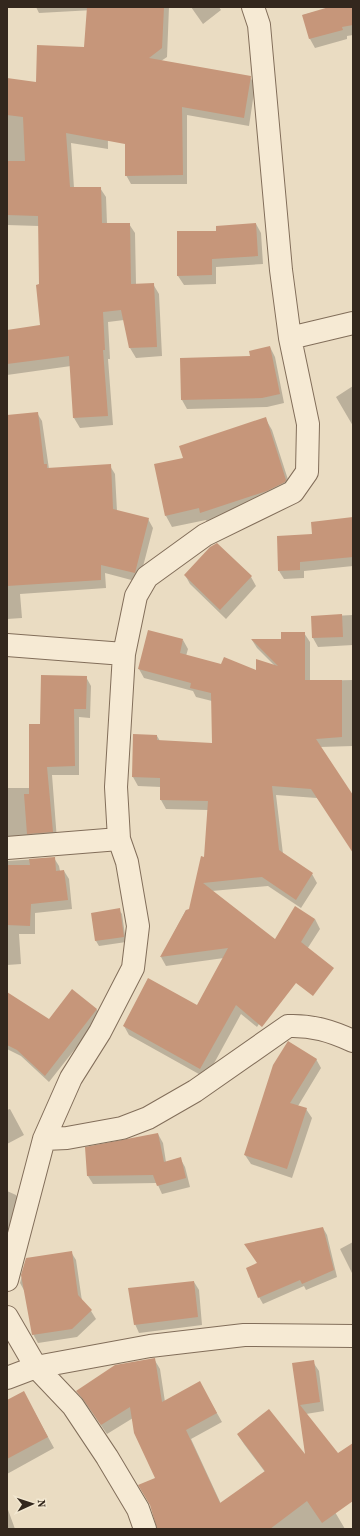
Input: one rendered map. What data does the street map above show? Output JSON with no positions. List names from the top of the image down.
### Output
{
  "north": "right"
}
